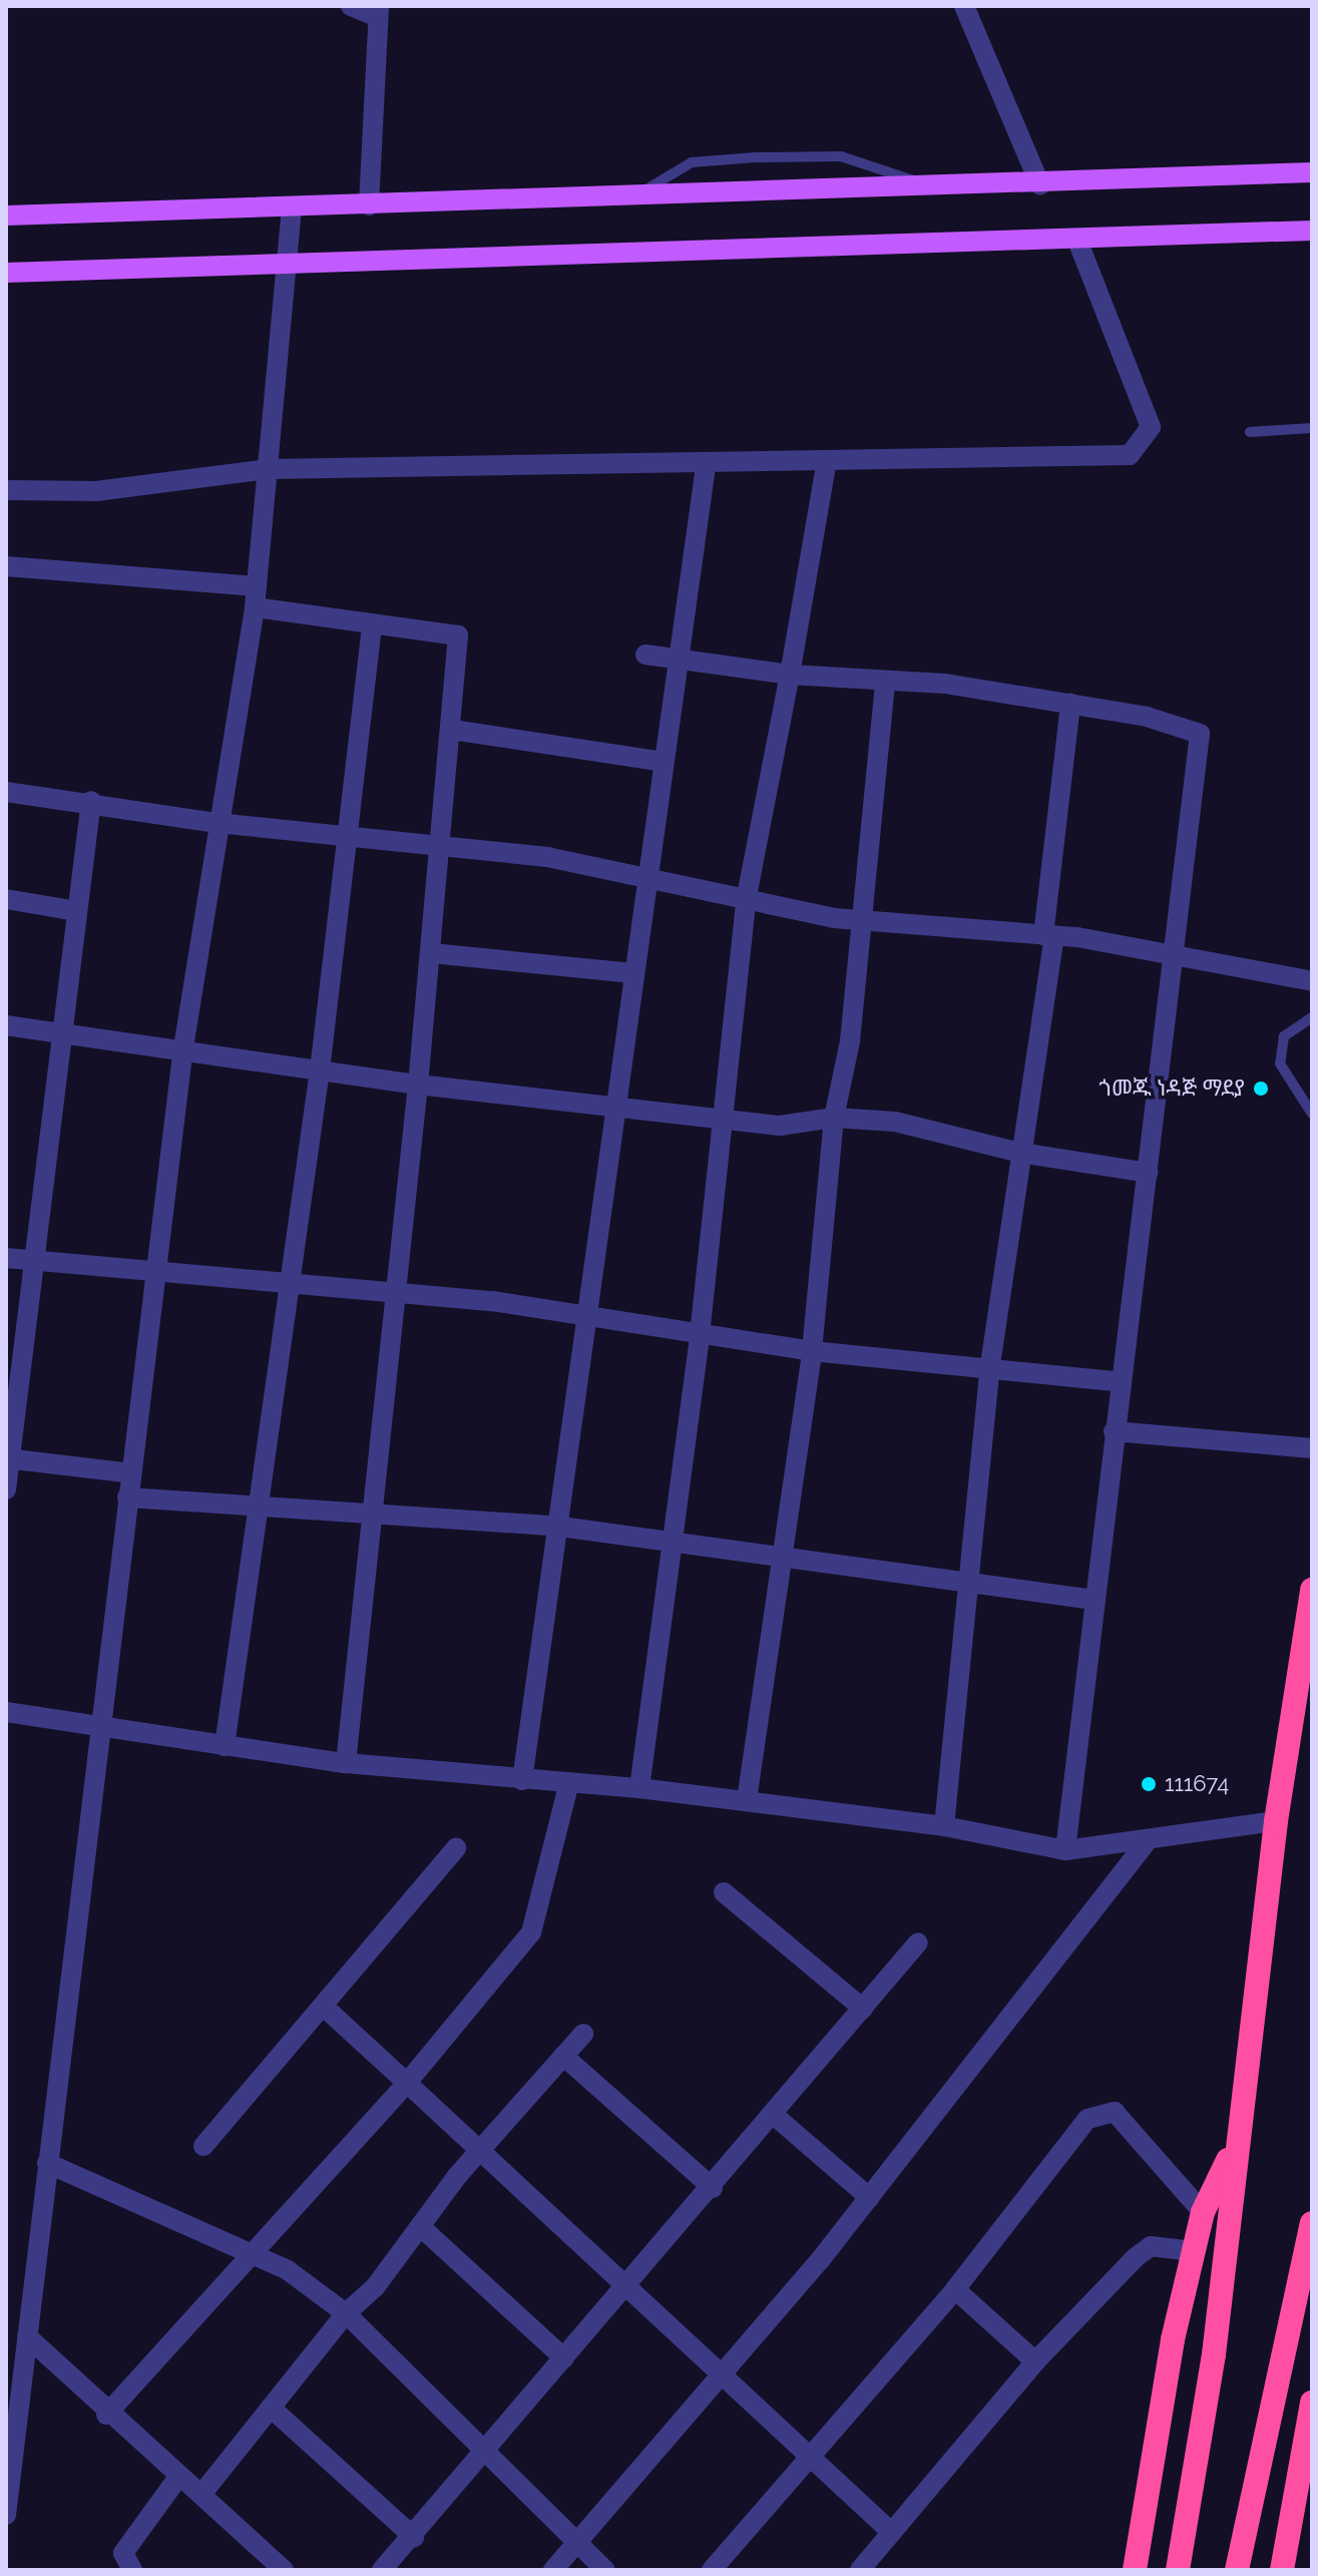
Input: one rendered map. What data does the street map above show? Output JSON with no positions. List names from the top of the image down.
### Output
{
  "places": ["ጎመጁ ነዳጅ ማደያ", "111674"]
}
